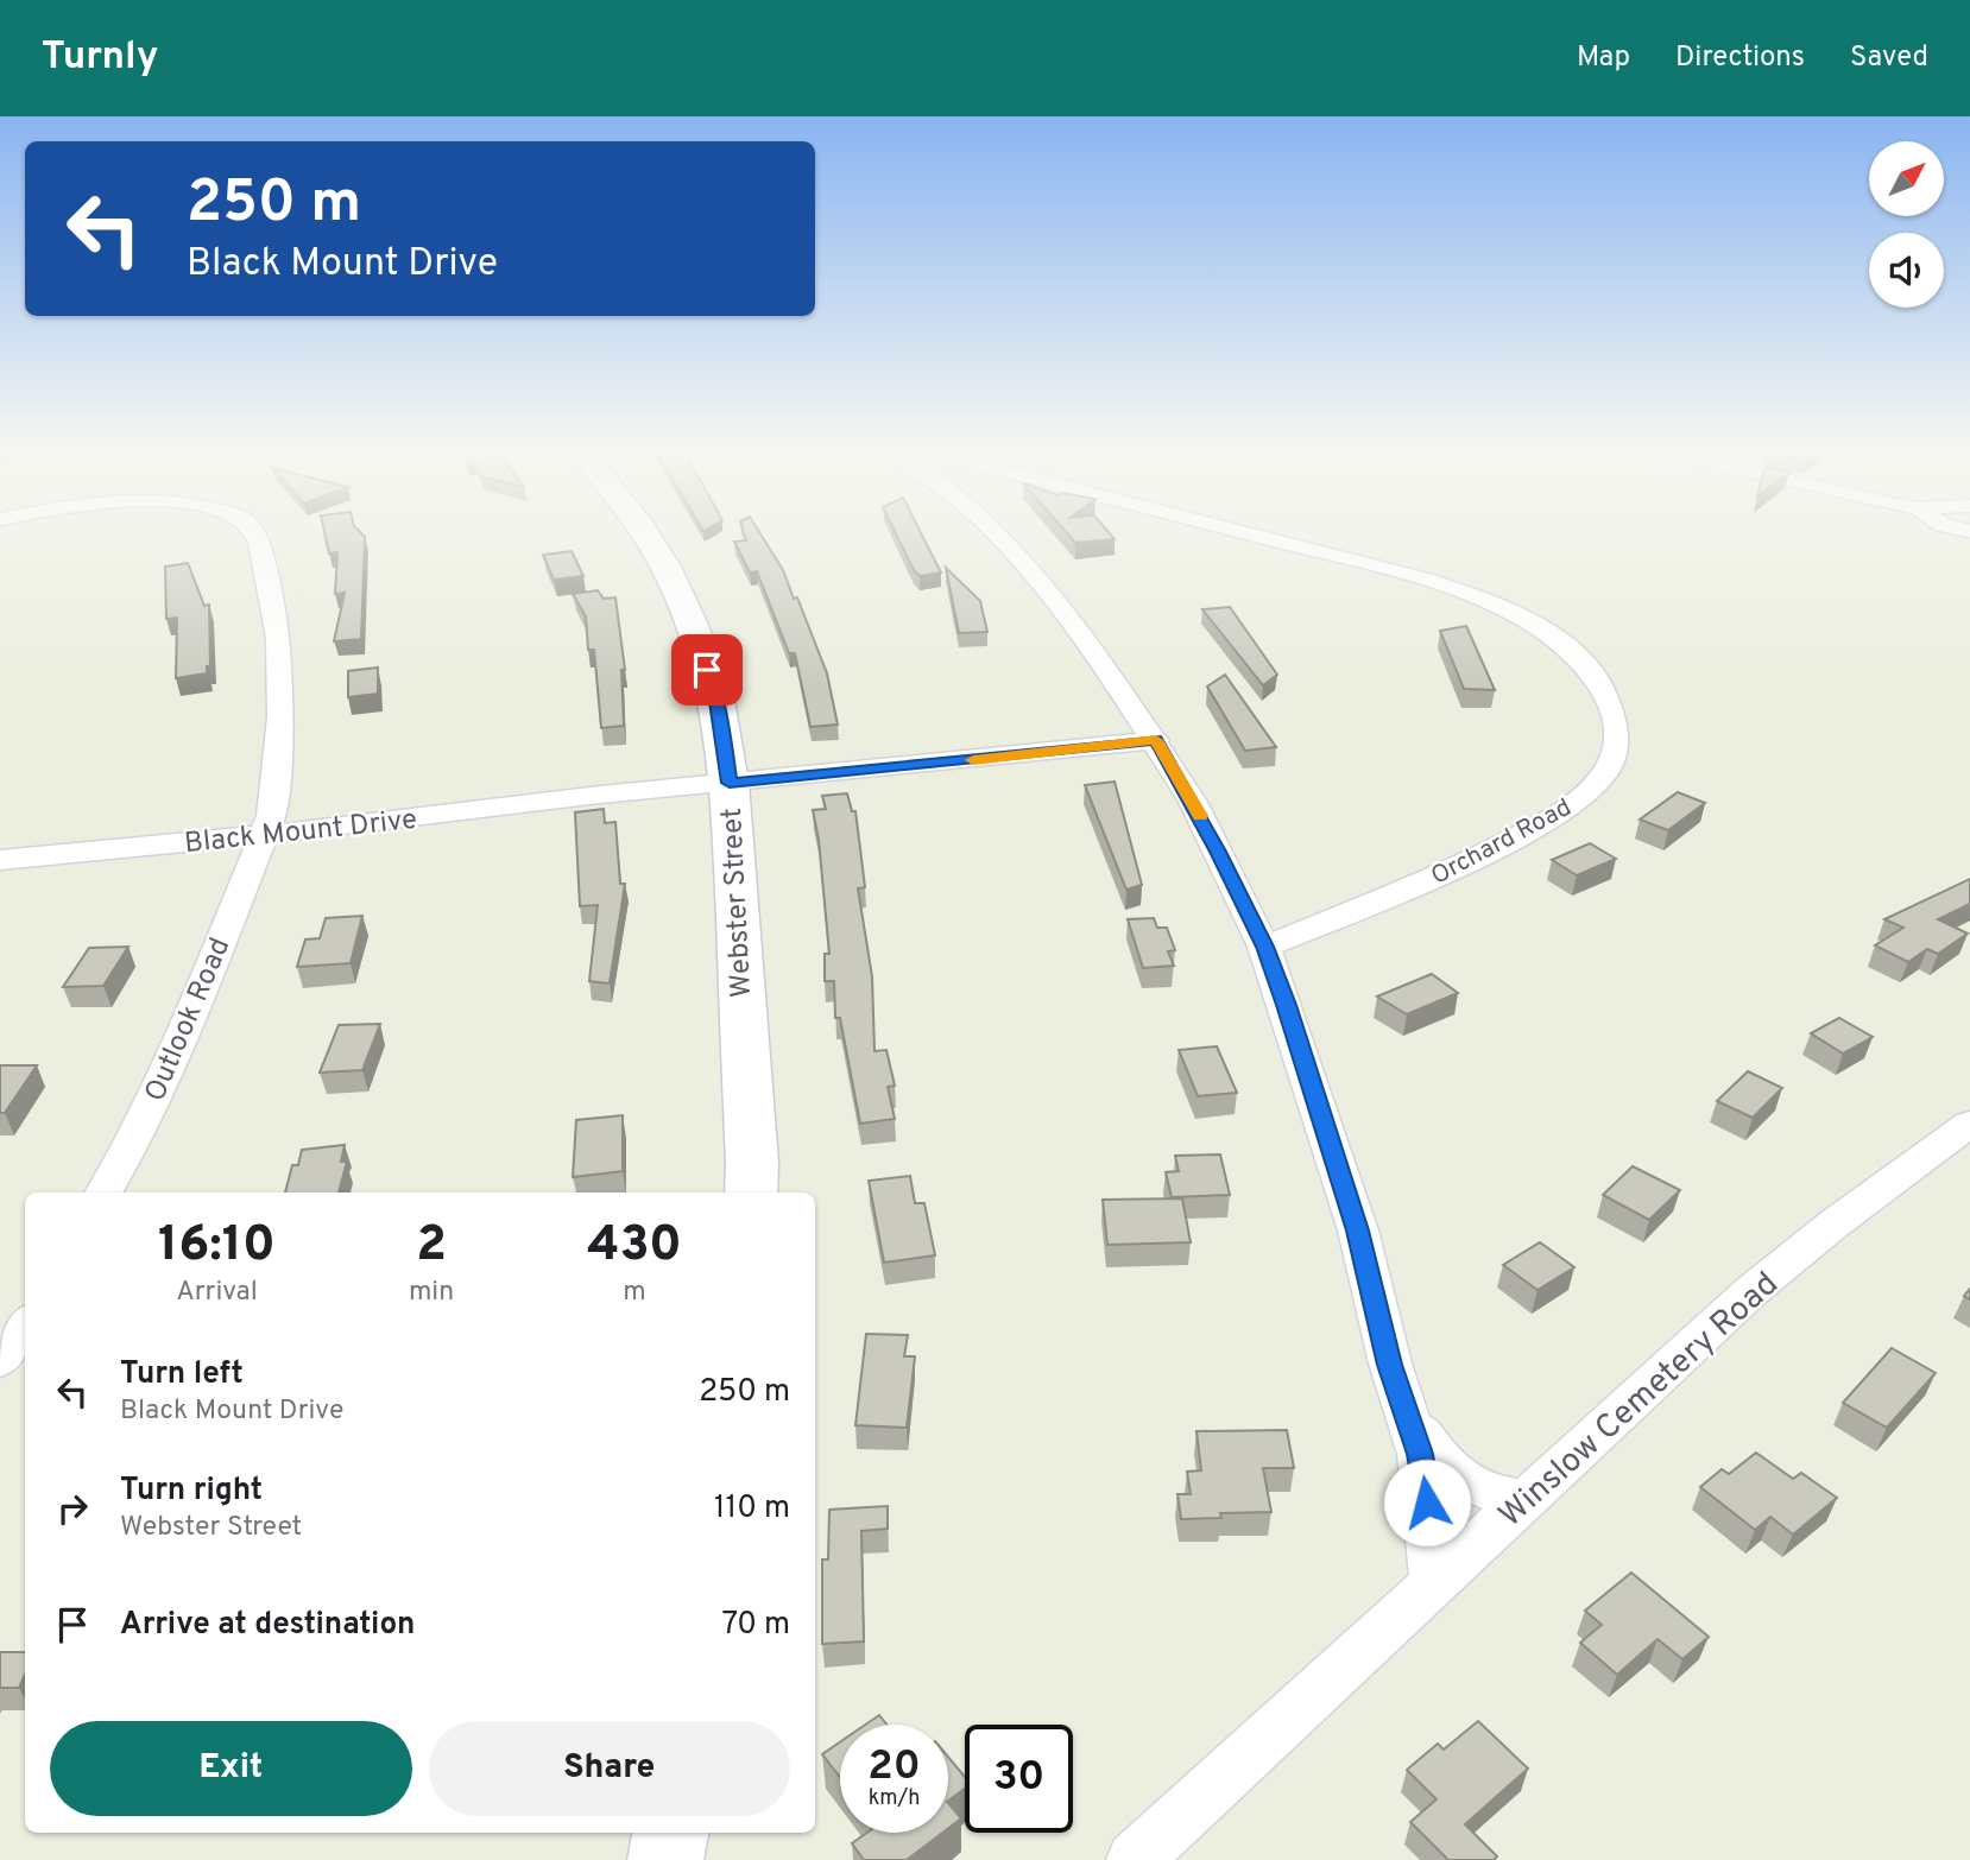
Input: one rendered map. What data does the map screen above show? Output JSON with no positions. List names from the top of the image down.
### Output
{
  "streets": {
    "street": [
      "Black Mount Drive",
      "Orchard Road",
      "Webster Street",
      "Outlook Road",
      "Winslow Cemetery Road"
    ]
  },
  "crossings": [
    ["Black Mount Drive", "Webster Street"],
    ["Black Mount Drive", "Outlook Road"]
  ],
  "north": "top right",
  "page": {
    "header": "Turnly",
    "nav": ["Map", "Directions", "Saved"],
    "turn": ["250 m", "Black Mount Drive"],
    "eta": [
      "16:10",
      "Arrival",
      "2",
      "min",
      "430",
      "m"
    ],
    "list": [
      {
        "name": "Turn left",
        "note": "Black Mount Drive",
        "value": "250 m"
      },
      {
        "name": "Turn right",
        "note": "Webster Street",
        "value": "110 m"
      },
      {
        "name": "Arrive at destination",
        "value": "70 m"
      }
    ],
    "buttons": ["Exit", "Share"],
    "speed": "20 km/h",
    "limit": "30"
  }
}
